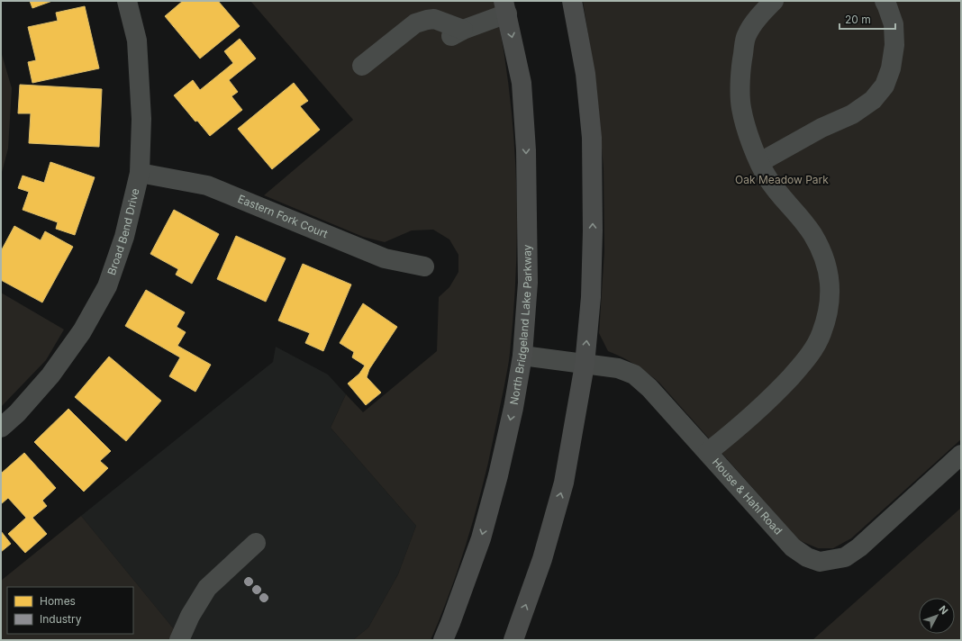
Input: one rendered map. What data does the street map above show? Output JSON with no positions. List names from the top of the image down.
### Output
{
  "streets": {
    "main road": ["North Bridgeland Lake Parkway"],
    "street": ["Eastern Fork Court", "Broad Bend Drive", "House & Hahl Road"]
  },
  "crossings": [
    ["Eastern Fork Court", "Broad Bend Drive"],
    ["North Bridgeland Lake Parkway", "House & Hahl Road"]
  ],
  "parks": ["Oak Meadow Park"],
  "legend": ["Homes", "Industry"],
  "scale_bar": "20 m",
  "north": "top right"
}
